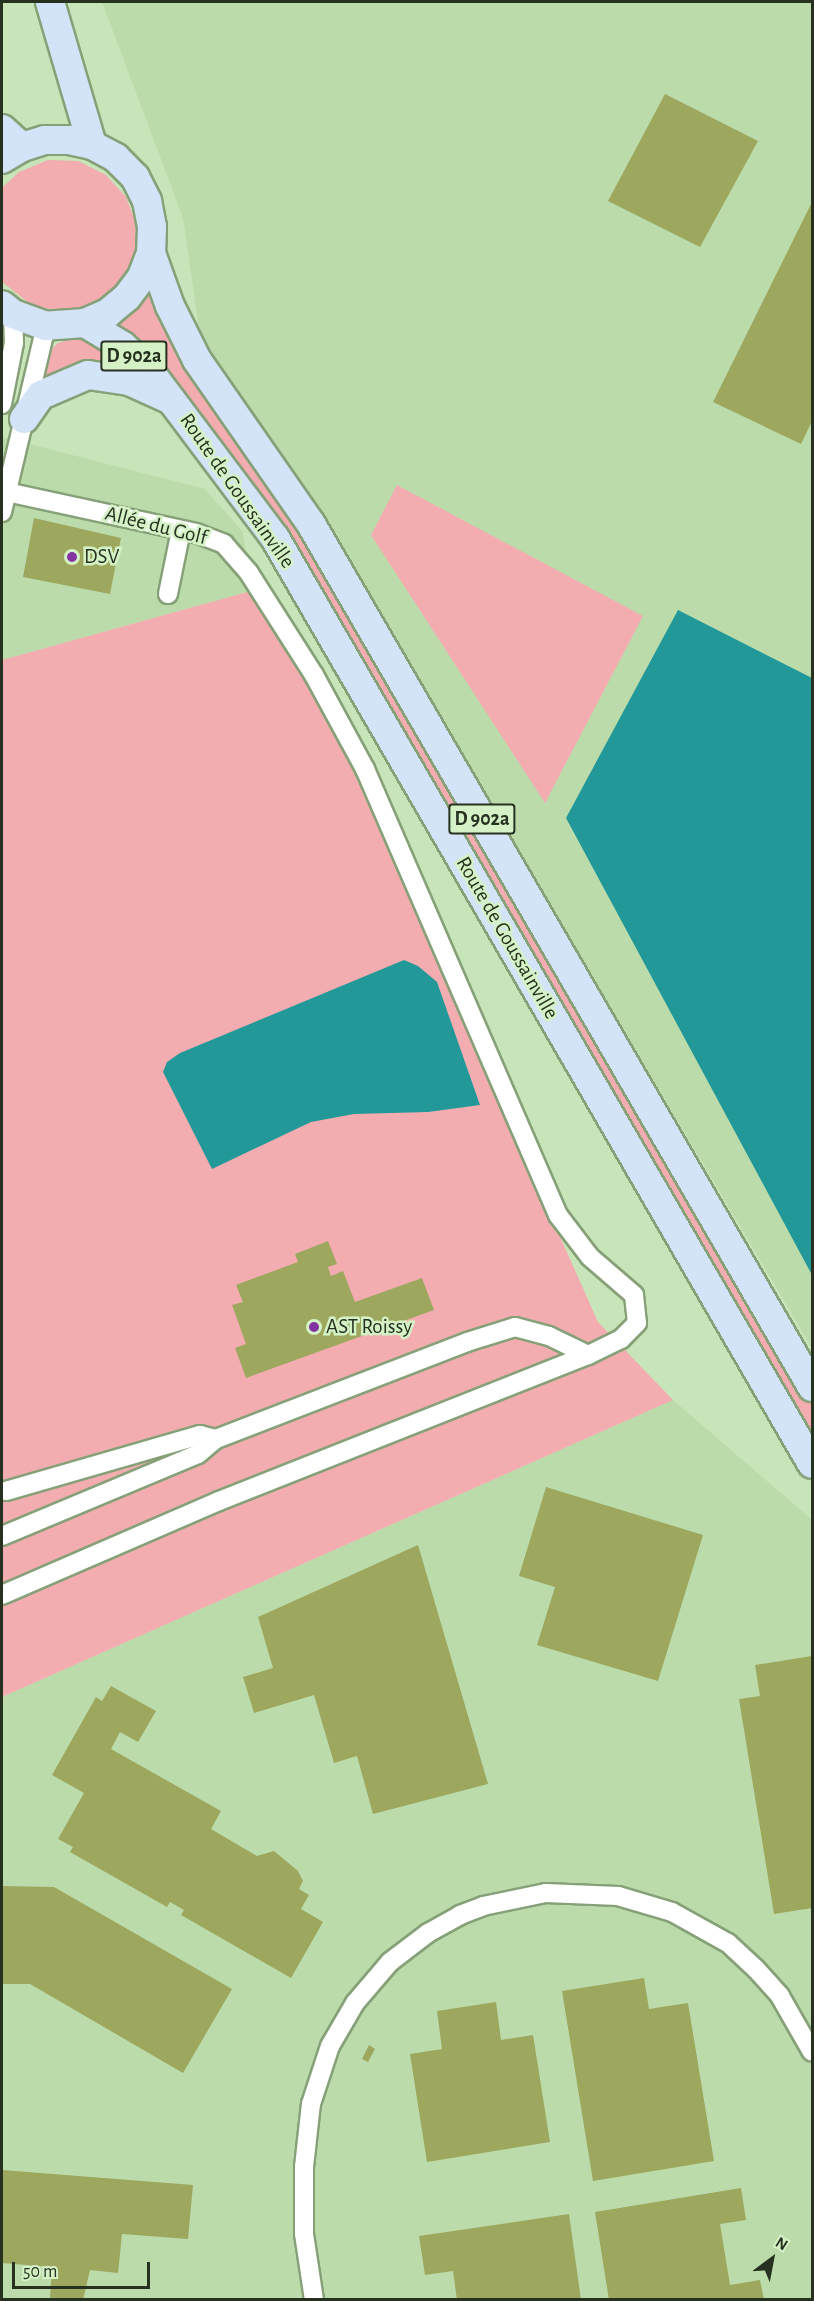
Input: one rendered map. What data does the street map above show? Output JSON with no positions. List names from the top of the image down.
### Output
{
  "streets": {
    "main road": ["D 902a", "Route de Goussainville"],
    "street": ["Allée du Golf"]
  },
  "places": ["DSV", "AST Roissy"],
  "scale_bar": "50 m",
  "north": "top right"
}
